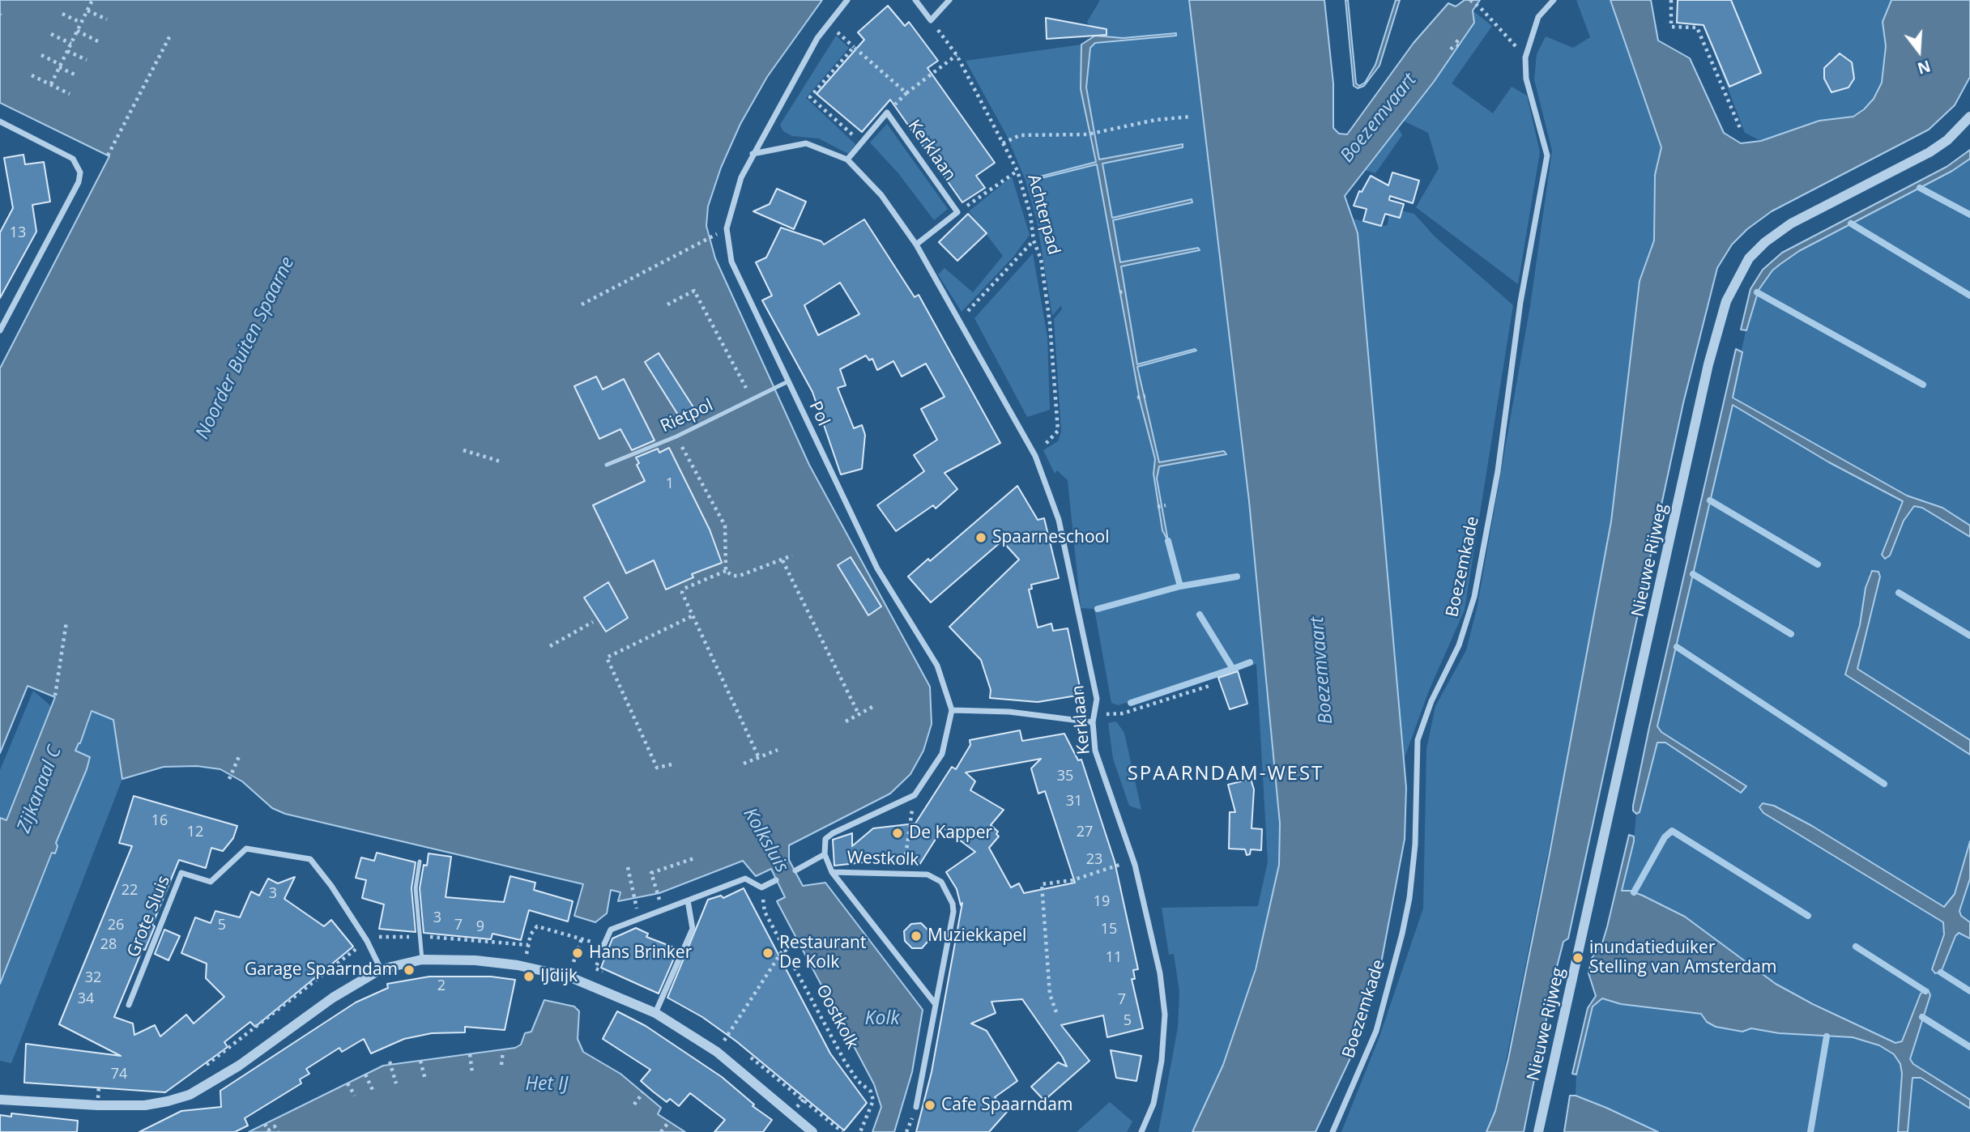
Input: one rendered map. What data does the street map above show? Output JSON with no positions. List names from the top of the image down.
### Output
{
  "streets": {
    "street": [
      "Kerklaan",
      "Pol",
      "Nieuwe Rijweg",
      "Boezemkade",
      "Westkolk",
      "Grote Sluis"
    ],
    "lane": ["Rietpol"],
    "path": ["Achterpad", "Oostkolk"]
  },
  "crossings": [
    ["Kerklaan", "Achterpad"],
    ["Kerklaan", "Pol"],
    ["Pol", "Rietpol"]
  ],
  "districts": ["SPAARNDAM-WEST"],
  "water": [
    "Boezemvaart",
    "Noorder Buiten Spaarne",
    "Zijkanaal C",
    "Kolksluis",
    "Kolk",
    "Het IJ"
  ],
  "places": [
    "Spaarneschool",
    "De Kapper",
    "Muziekkapel",
    "Hans Brinker",
    "Restaurant De Kolk",
    "inundatieduiker Stelling van Amsterdam",
    "Garage Spaarndam",
    "IJdijk",
    "Cafe Spaarndam"
  ],
  "house_numbers": [
    "13",
    "1",
    "35",
    "31",
    "16",
    "12",
    "27",
    "23",
    "22",
    "3",
    "19",
    "3",
    "26",
    "5",
    "7",
    "9",
    "15",
    "28",
    "11",
    "32",
    "2",
    "34",
    "7",
    "5",
    "74"
  ],
  "north": "bottom"
}
